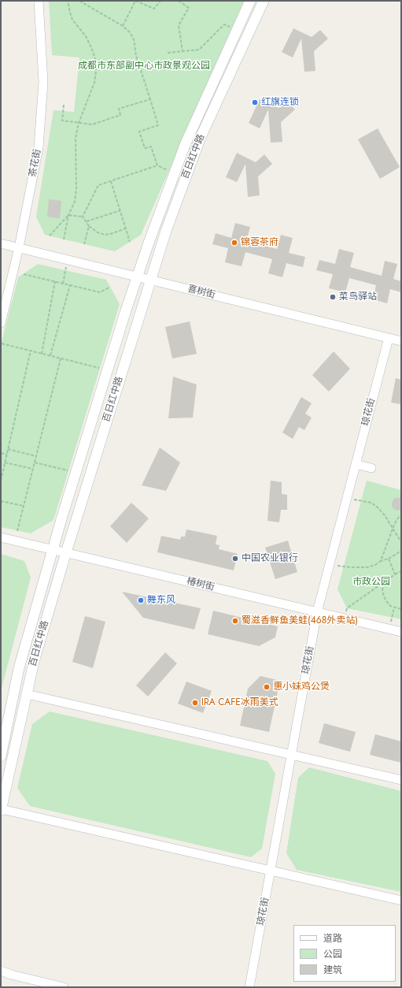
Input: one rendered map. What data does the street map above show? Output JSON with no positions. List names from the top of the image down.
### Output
{
  "streets": {
    "street": [
      "百日红中路",
      "茶花街",
      "喜树街",
      "琼花街",
      "椿树街"
    ]
  },
  "crossings": [
    ["百日红中路", "喜树街"],
    ["百日红中路", "椿树街"],
    ["茶花街", "喜树街"],
    ["喜树街", "琼花街"],
    ["琼花街", "椿树街"]
  ],
  "parks": ["成都市东部副中心市政景观公园", "市政公园"],
  "places": [
    "红旗连锁",
    "锦蓉茶府",
    "菜鸟驿站",
    "中国农业银行",
    "舞东风",
    "蜀滋香鲜鱼美蛙(468外卖站)",
    "惠小妹鸡公煲",
    "IRA CAFE冰雨美式"
  ],
  "legend": ["道路", "公园", "建筑"]
}
